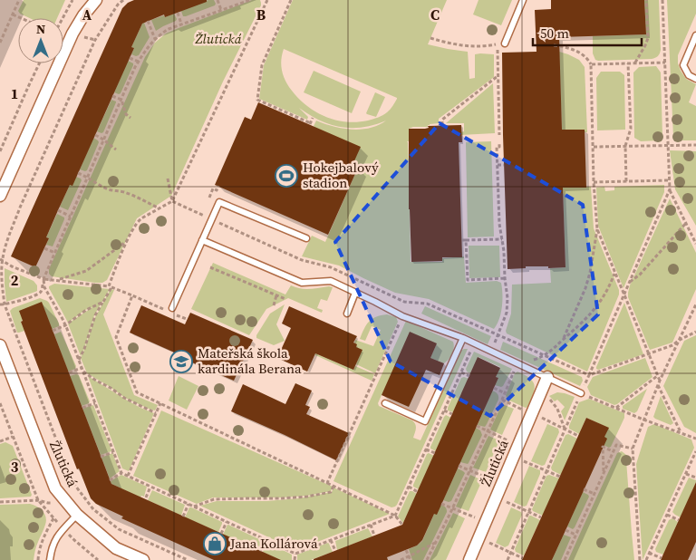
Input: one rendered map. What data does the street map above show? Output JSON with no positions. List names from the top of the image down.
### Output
{
  "streets": {
    "street": ["Žlutická"]
  },
  "parks": ["Žlutická"],
  "places": {
    "sports": ["Hokejbalový stadion"],
    "school or university": ["Mateřská škola kardinála Berana"],
    "shop": ["Jana Kollárová"]
  },
  "scale_bar": "50 m",
  "north": "top",
  "grid": {
    "columns": ["A", "B", "C"],
    "rows": ["1", "2", "3"]
  }
}
